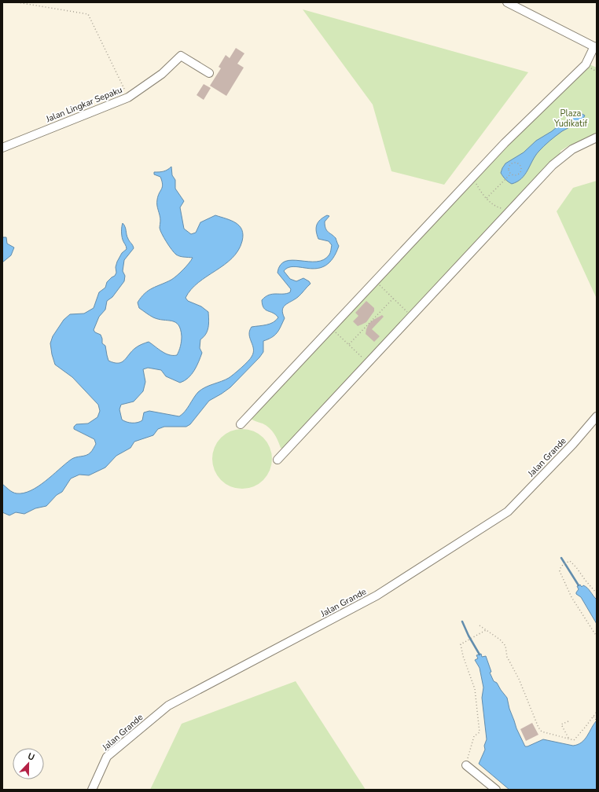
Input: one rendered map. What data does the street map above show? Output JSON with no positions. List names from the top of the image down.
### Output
{
  "streets": {
    "street": ["Jalan Lingkar Sepaku", "Jalan Grande"]
  },
  "parks": ["Plaza Yudikatif"],
  "north": "top"
}
